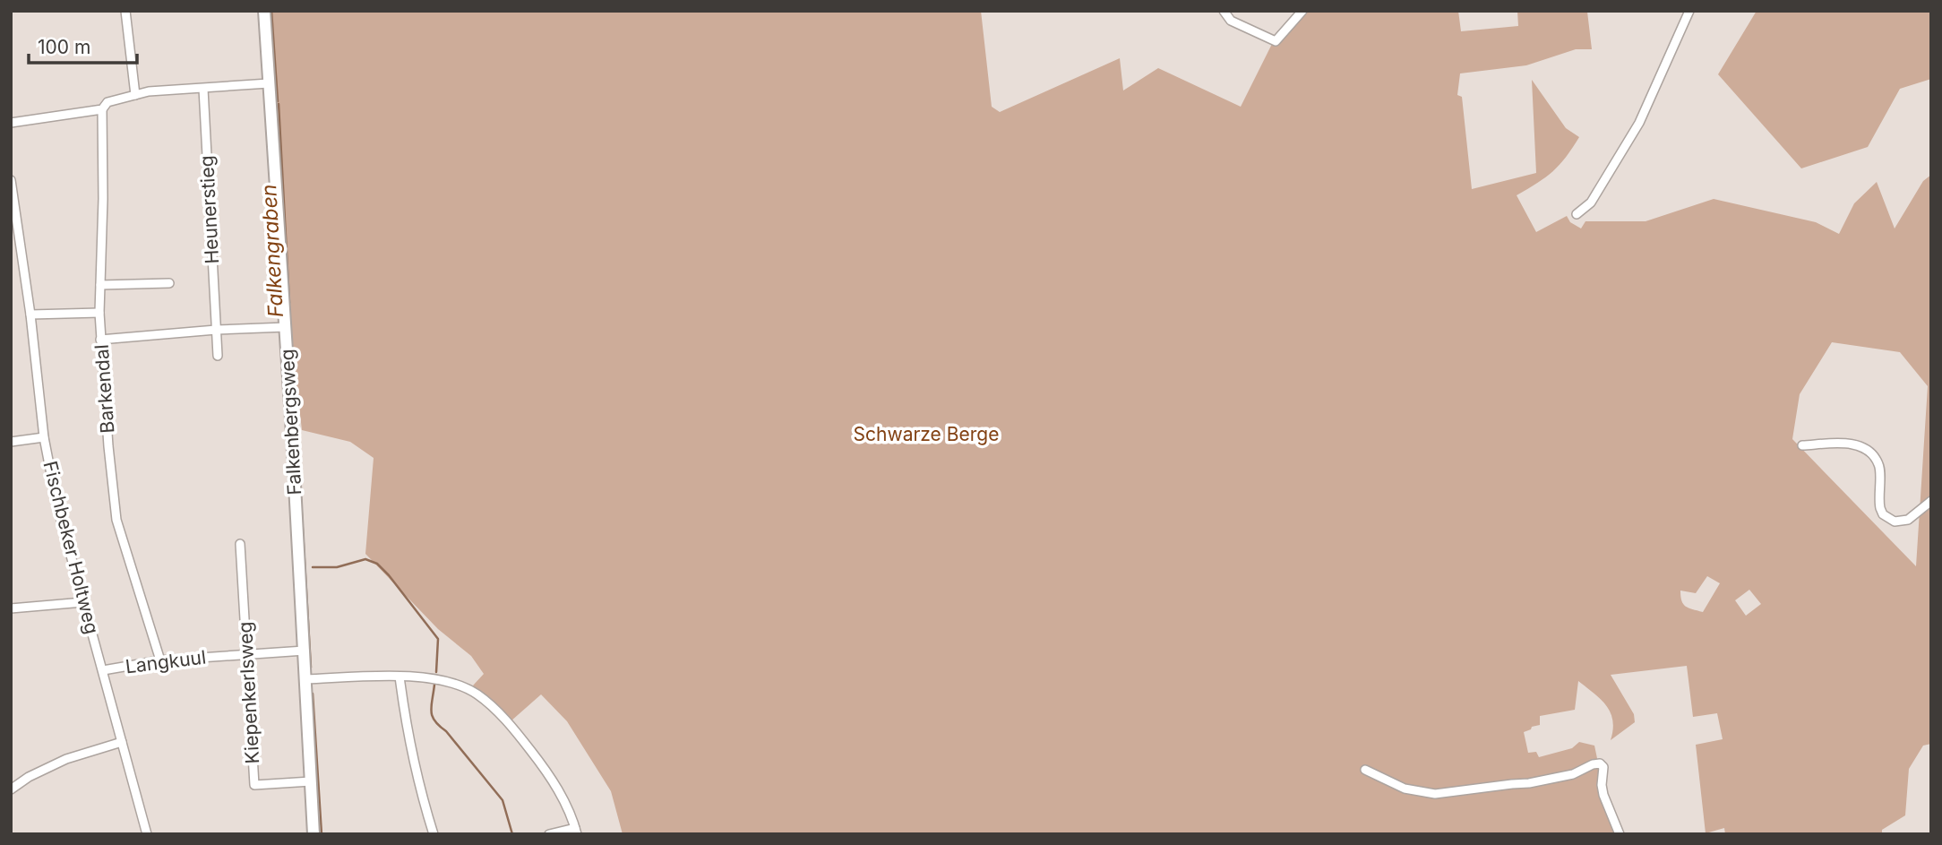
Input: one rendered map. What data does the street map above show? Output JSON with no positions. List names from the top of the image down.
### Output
{
  "streets": {
    "street": [
      "Heunerstieg",
      "Barkendal",
      "Falkenbergsweg",
      "Fischbeker Holtweg",
      "Langkuul",
      "Kiepenkerlsweg"
    ]
  },
  "crossings": [
    ["Barkendal", "Langkuul"],
    ["Falkenbergsweg", "Langkuul"],
    ["Falkenbergsweg", "Kiepenkerlsweg"],
    ["Fischbeker Holtweg", "Langkuul"],
    ["Langkuul", "Kiepenkerlsweg"]
  ],
  "water": ["Falkengraben"],
  "parks": ["Schwarze Berge"],
  "scale_bar": "100 m"
}
